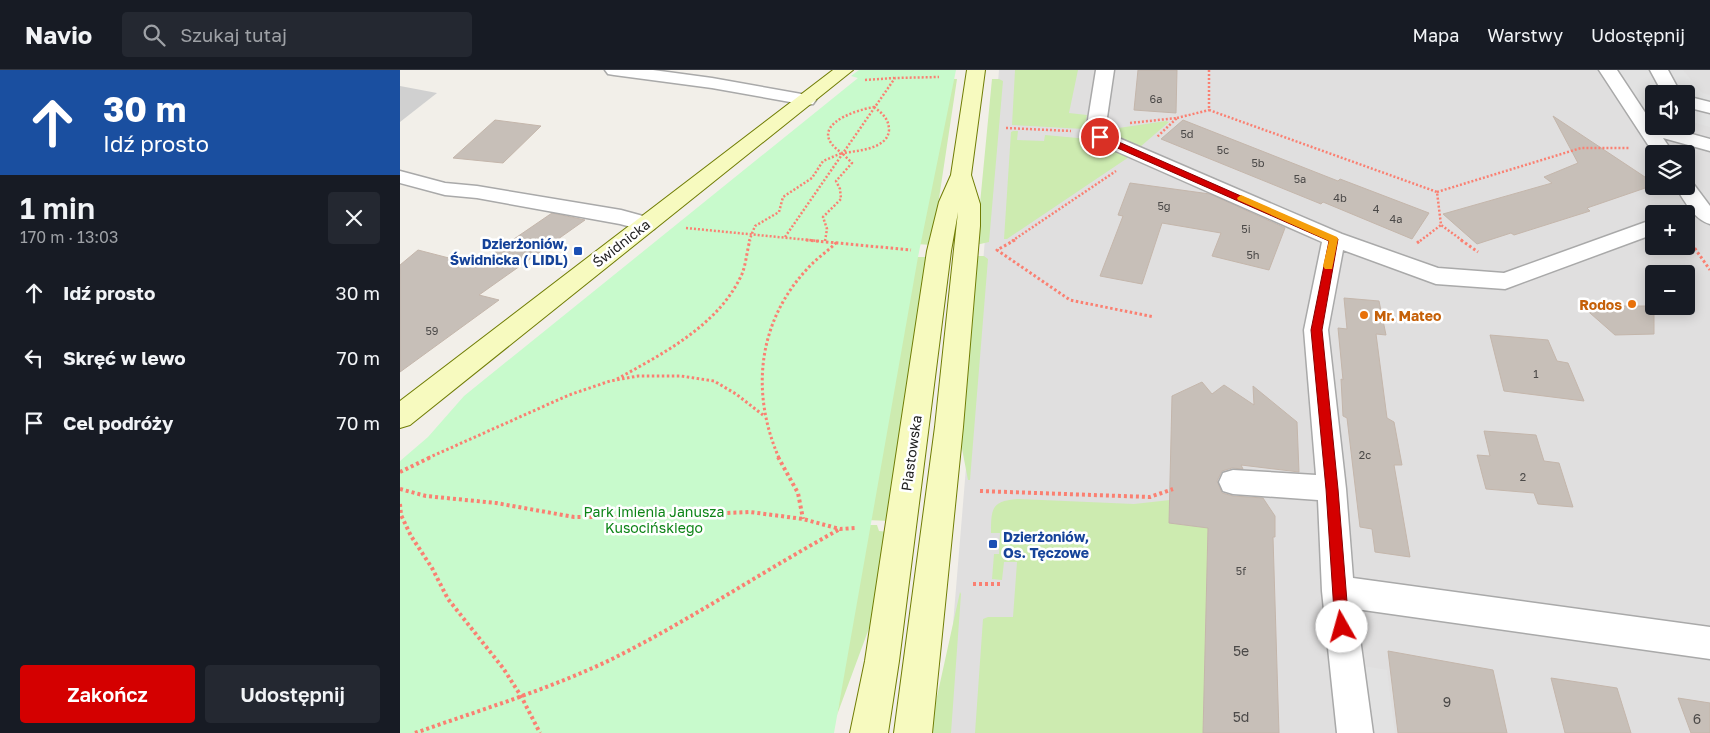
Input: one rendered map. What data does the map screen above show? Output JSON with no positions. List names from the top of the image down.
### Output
{
  "streets": {
    "street": ["Świdnicka", "Piastowska"]
  },
  "parks": ["Park imienia Janusza Kusocińskiego"],
  "places": {
    "transit": ["Dzierżoniów, Świdnicka ( LIDL)", "Dzierżoniów, Os. Tęczowe"],
    "other": ["Rodos", "Mr. Mateo"]
  },
  "house_numbers": [
    "6a",
    "5d",
    "5c",
    "5b",
    "5a",
    "4b",
    "5g",
    "4",
    "4a",
    "5i",
    "5h",
    "59",
    "1",
    "2c",
    "2",
    "5f",
    "5e",
    "9",
    "5d",
    "6"
  ],
  "page": {
    "header": "Navio",
    "search": "Szukaj tutaj",
    "nav": ["Mapa", "Warstwy", "Udostępnij"],
    "turn": ["30 m", "Idź prosto"],
    "map_buttons": ["+", "−"],
    "heading": ["1 min", "170 m · 13:03"],
    "list": [
      {
        "name": "Idź prosto",
        "value": "30 m"
      },
      {
        "name": "Skręć w lewo",
        "value": "70 m"
      },
      {
        "name": "Cel podróży",
        "value": "70 m"
      }
    ],
    "buttons": ["Zakończ", "Udostępnij"]
  }
}
